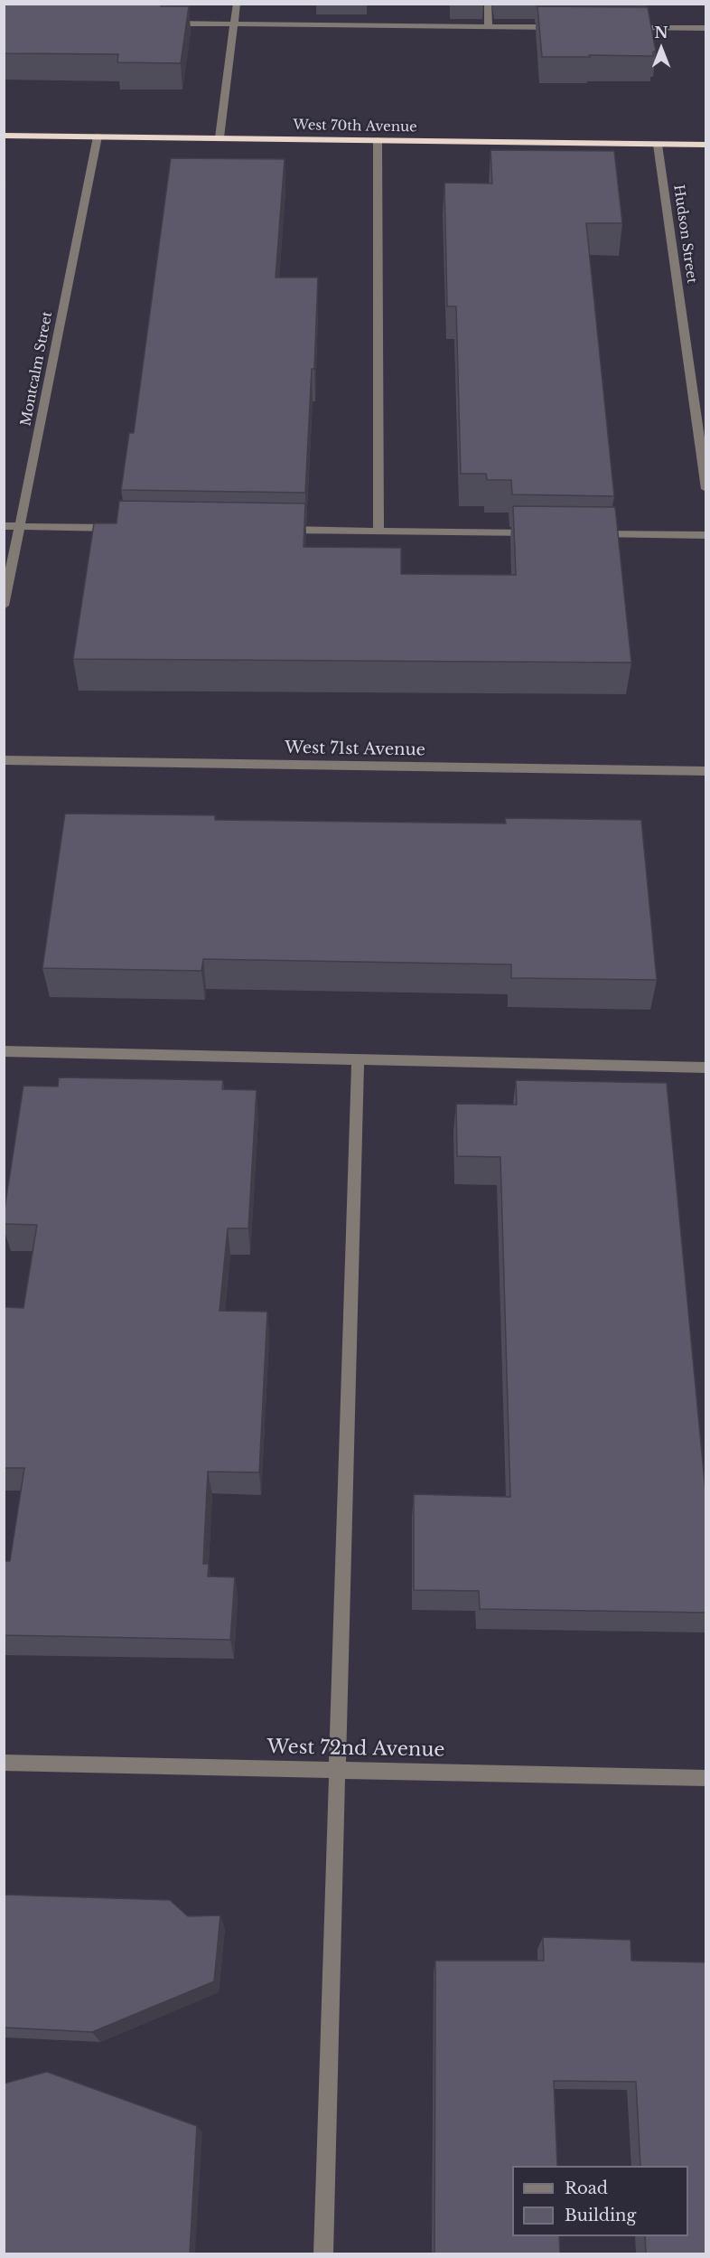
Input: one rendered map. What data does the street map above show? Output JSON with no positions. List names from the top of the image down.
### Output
{
  "streets": {
    "highway": ["West 70th Avenue"],
    "street": [
      "Hudson Street",
      "Montcalm Street",
      "West 71st Avenue",
      "West 72nd Avenue"
    ]
  },
  "crossings": [
    ["West 70th Avenue", "Hudson Street"],
    ["West 70th Avenue", "Montcalm Street"]
  ],
  "legend": ["Road", "Building"],
  "north": "top"
}
